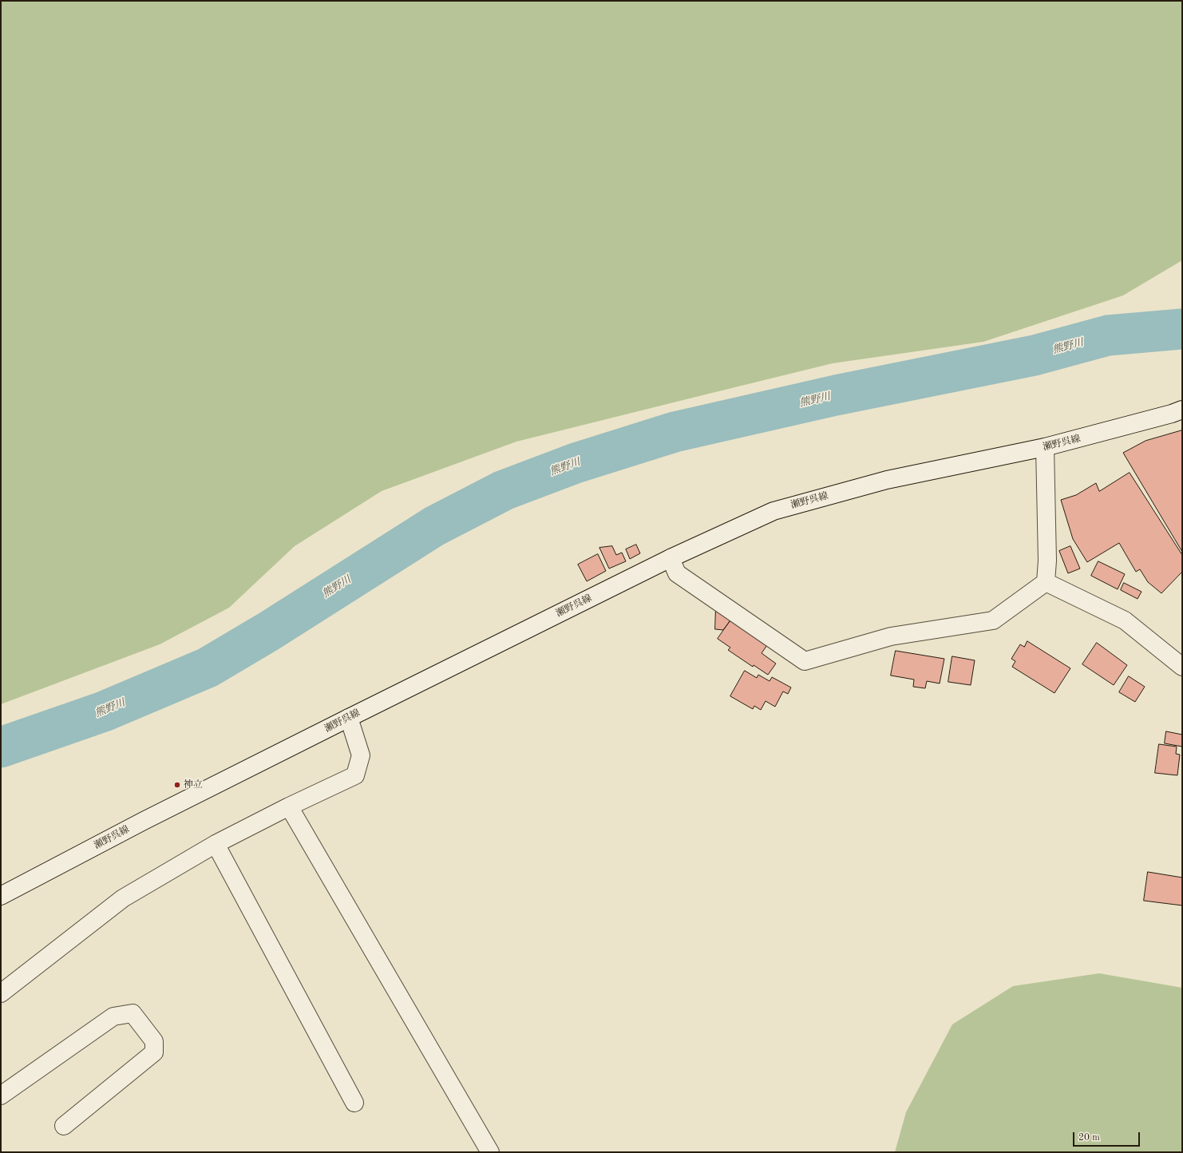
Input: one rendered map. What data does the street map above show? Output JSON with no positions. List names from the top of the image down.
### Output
{
  "streets": {
    "street": ["瀬野呉線"]
  },
  "water": ["熊野川"],
  "places": ["神立"],
  "scale_bar": "20 m"
}
